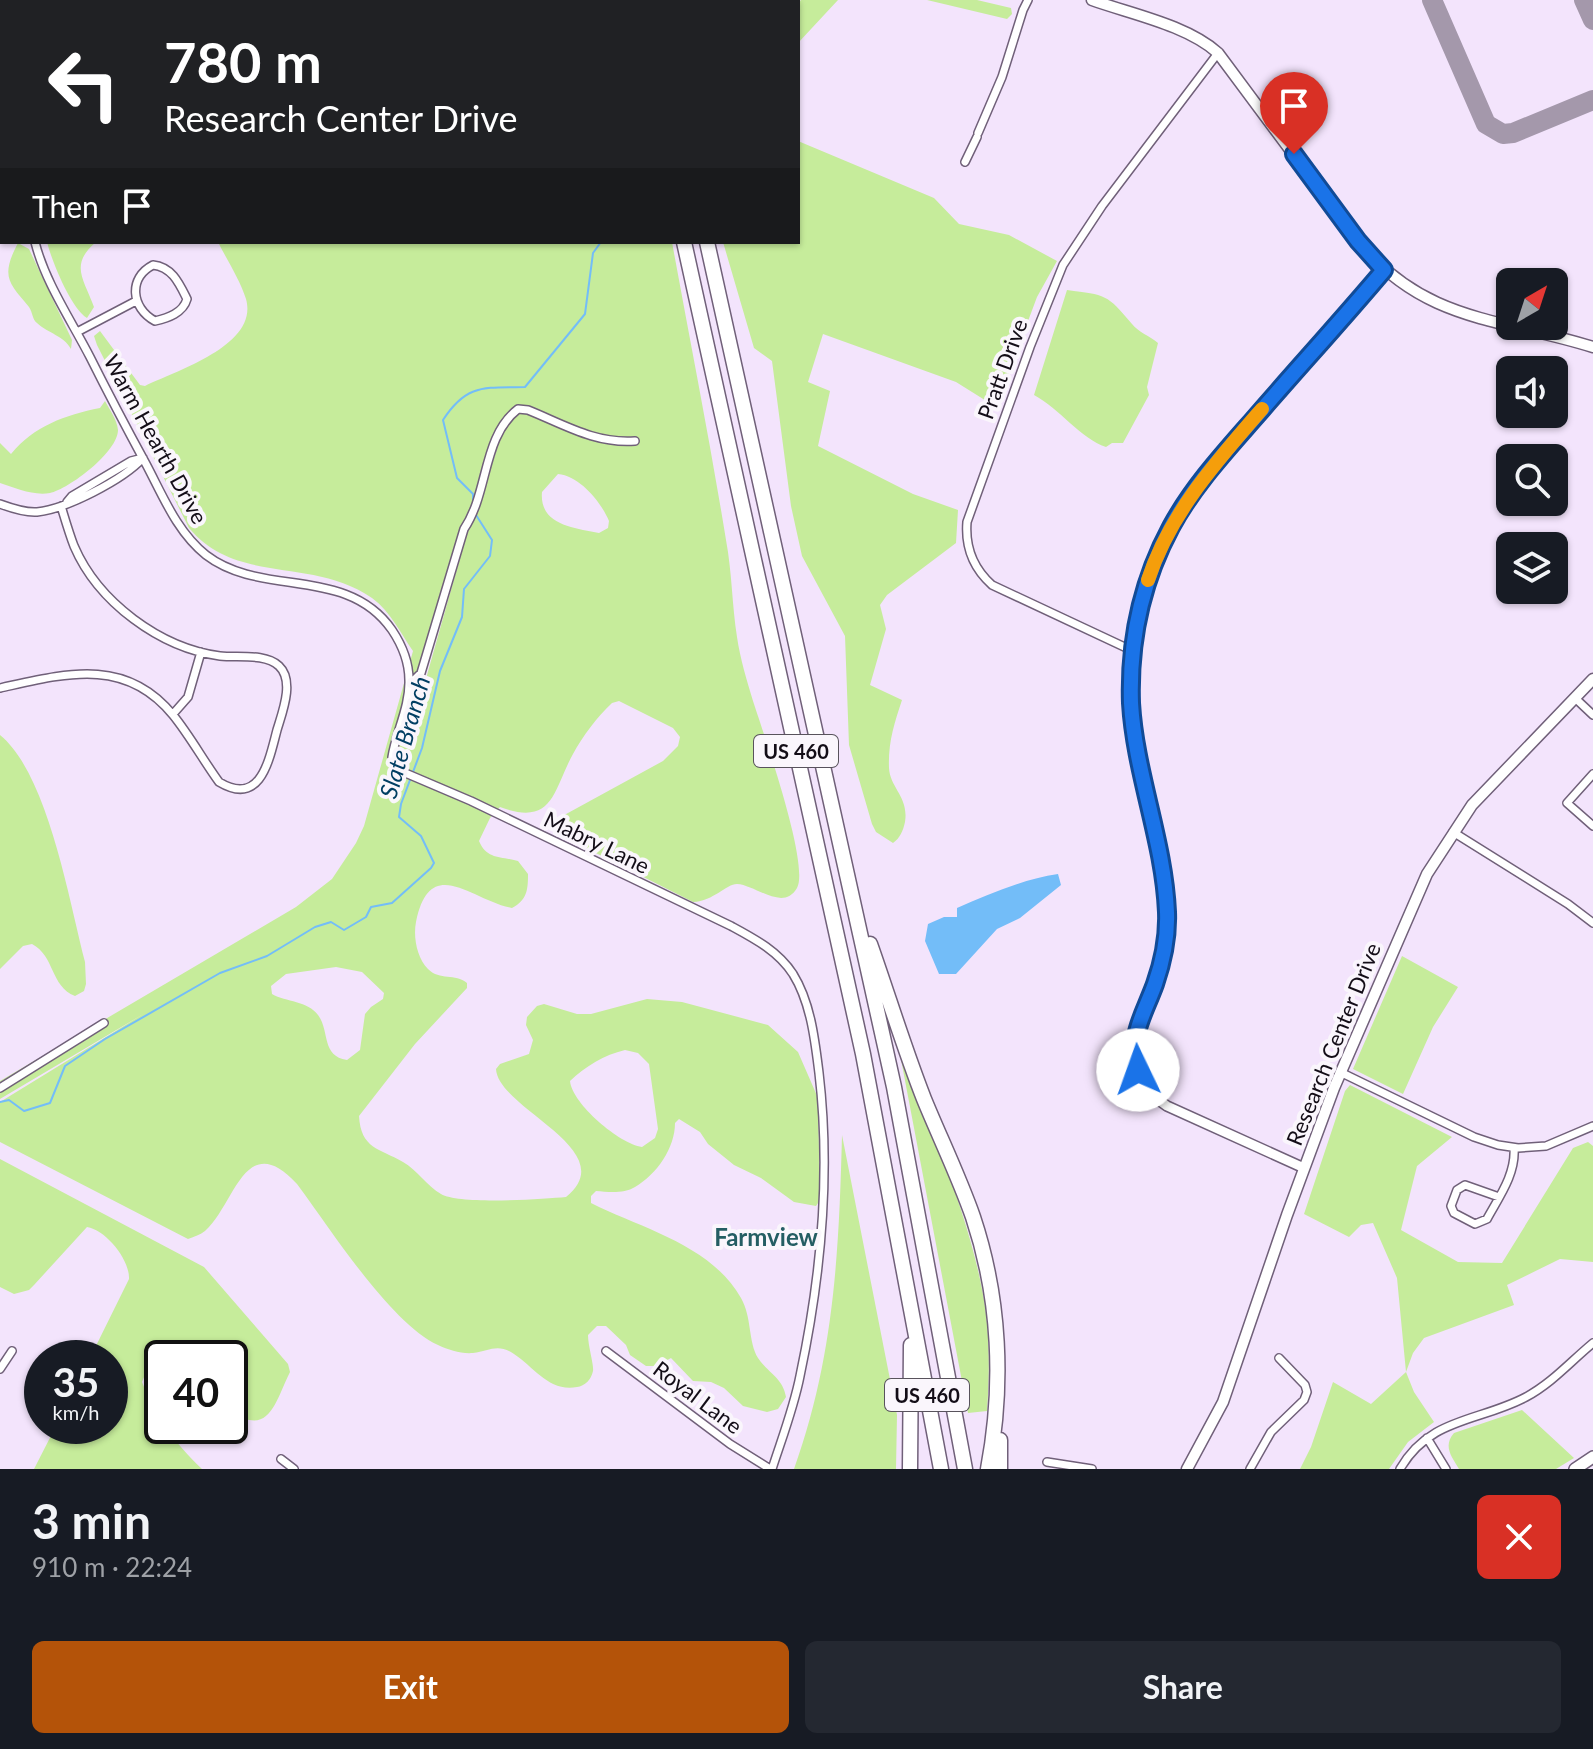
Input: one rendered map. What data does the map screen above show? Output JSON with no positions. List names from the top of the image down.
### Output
{
  "streets": {
    "highway": ["US 460"],
    "main road": ["Research Center Drive"],
    "street": [
      "Pratt Drive",
      "Warm Hearth Drive",
      "Mabry Lane",
      "Royal Lane"
    ]
  },
  "crossings": [
    ["Warm Hearth Drive", "Mabry Lane"],
    ["Mabry Lane", "Royal Lane"]
  ],
  "districts": ["Farmview"],
  "water": ["Slate Branch"],
  "north": "top right",
  "page": {
    "turn": ["780 m", "Research Center Drive"],
    "then": "Then",
    "speed": "35 km/h",
    "limit": "40",
    "heading": ["3 min", "910 m · 22:24"],
    "buttons": ["Exit", "Share"]
  }
}
